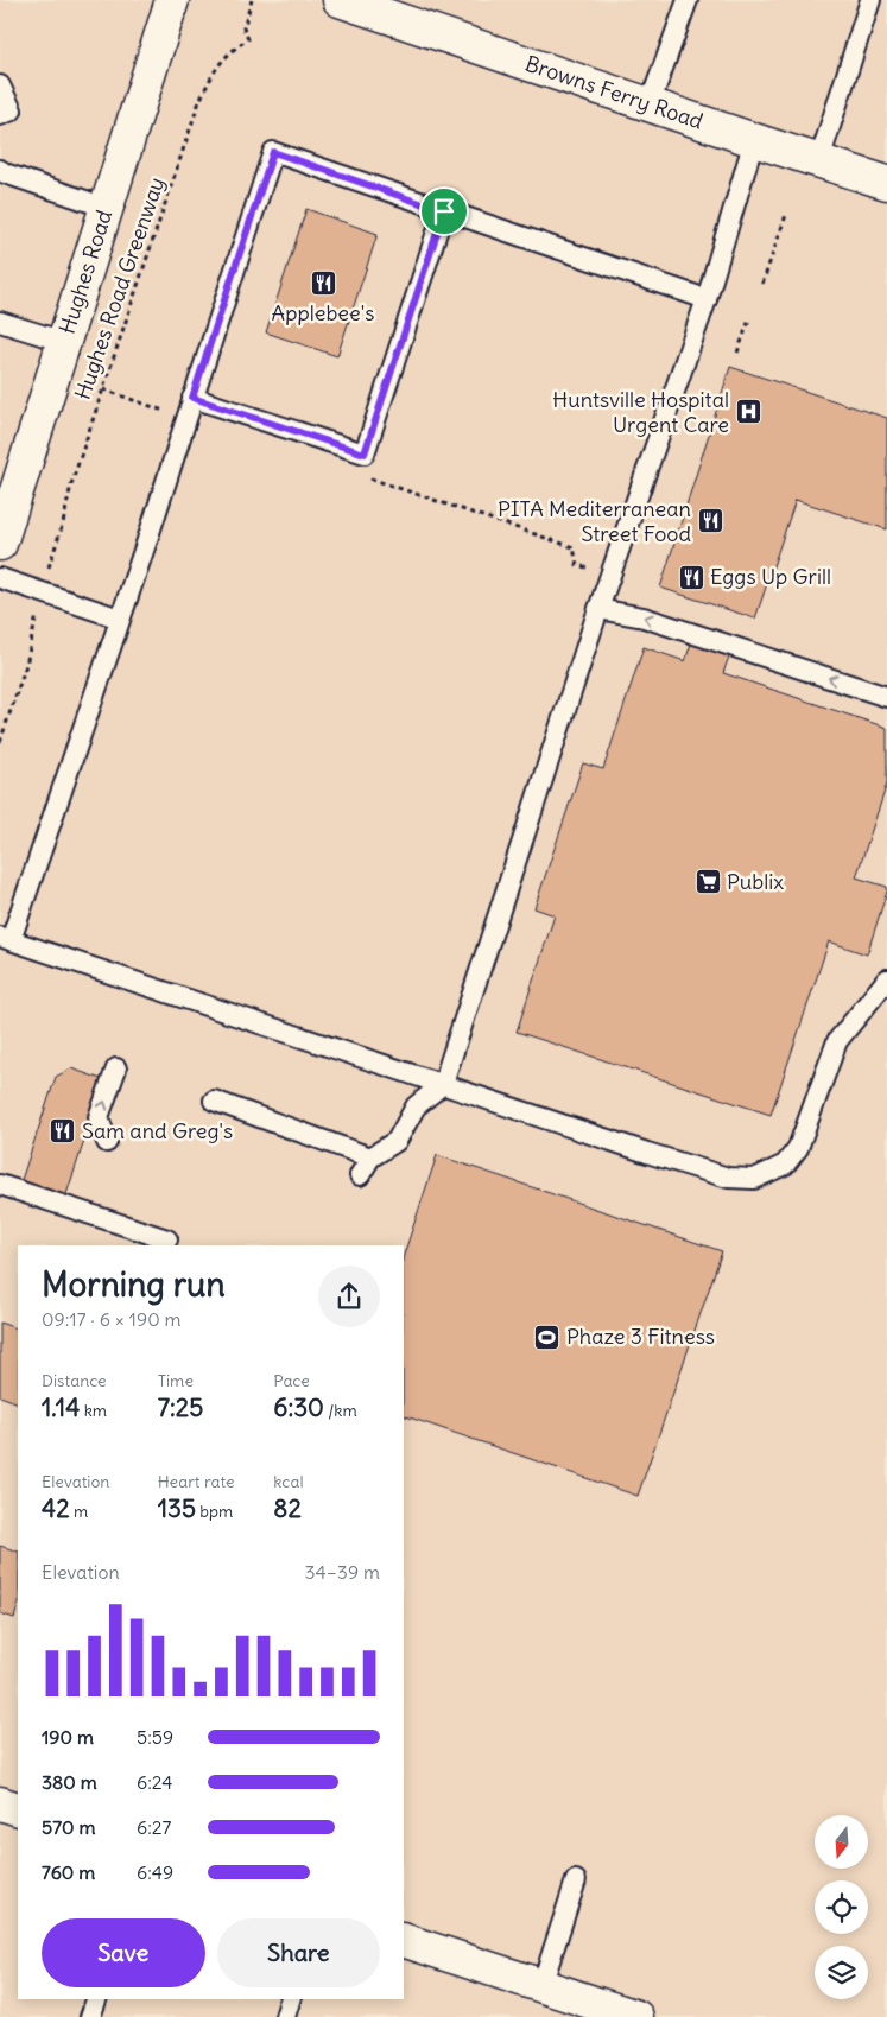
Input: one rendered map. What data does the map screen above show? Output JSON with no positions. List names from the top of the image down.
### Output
{
  "streets": {
    "main road": ["Browns Ferry Road", "Hughes Road"],
    "path": ["Hughes Road Greenway"]
  },
  "places": {
    "restaurant": [
      "Applebee's",
      "PITA Mediterranean Street Food",
      "Eggs Up Grill",
      "Sam and Greg's"
    ],
    "hospital": ["Huntsville Hospital Urgent Care"],
    "supermarket": ["Publix"],
    "sports": ["Phaze 3 Fitness"]
  },
  "north": "bottom",
  "page": {
    "heading": ["Morning run", "09:17 · 6 × 190 m"],
    "stats": [
      ["Distance", "1.14 km"],
      ["Time", "7:25"],
      ["Pace", "6:30 /km"],
      ["Elevation", "42 m"],
      ["Heart rate", "135 bpm"],
      ["kcal", "82"]
    ],
    "chart": ["Elevation", "34–39 m"],
    "list": [
      {
        "name": "190 m",
        "note": "5:59"
      },
      {
        "name": "380 m",
        "note": "6:24"
      },
      {
        "name": "570 m",
        "note": "6:27"
      },
      {
        "name": "760 m",
        "note": "6:49"
      }
    ],
    "buttons": ["Save", "Share"]
  }
}
